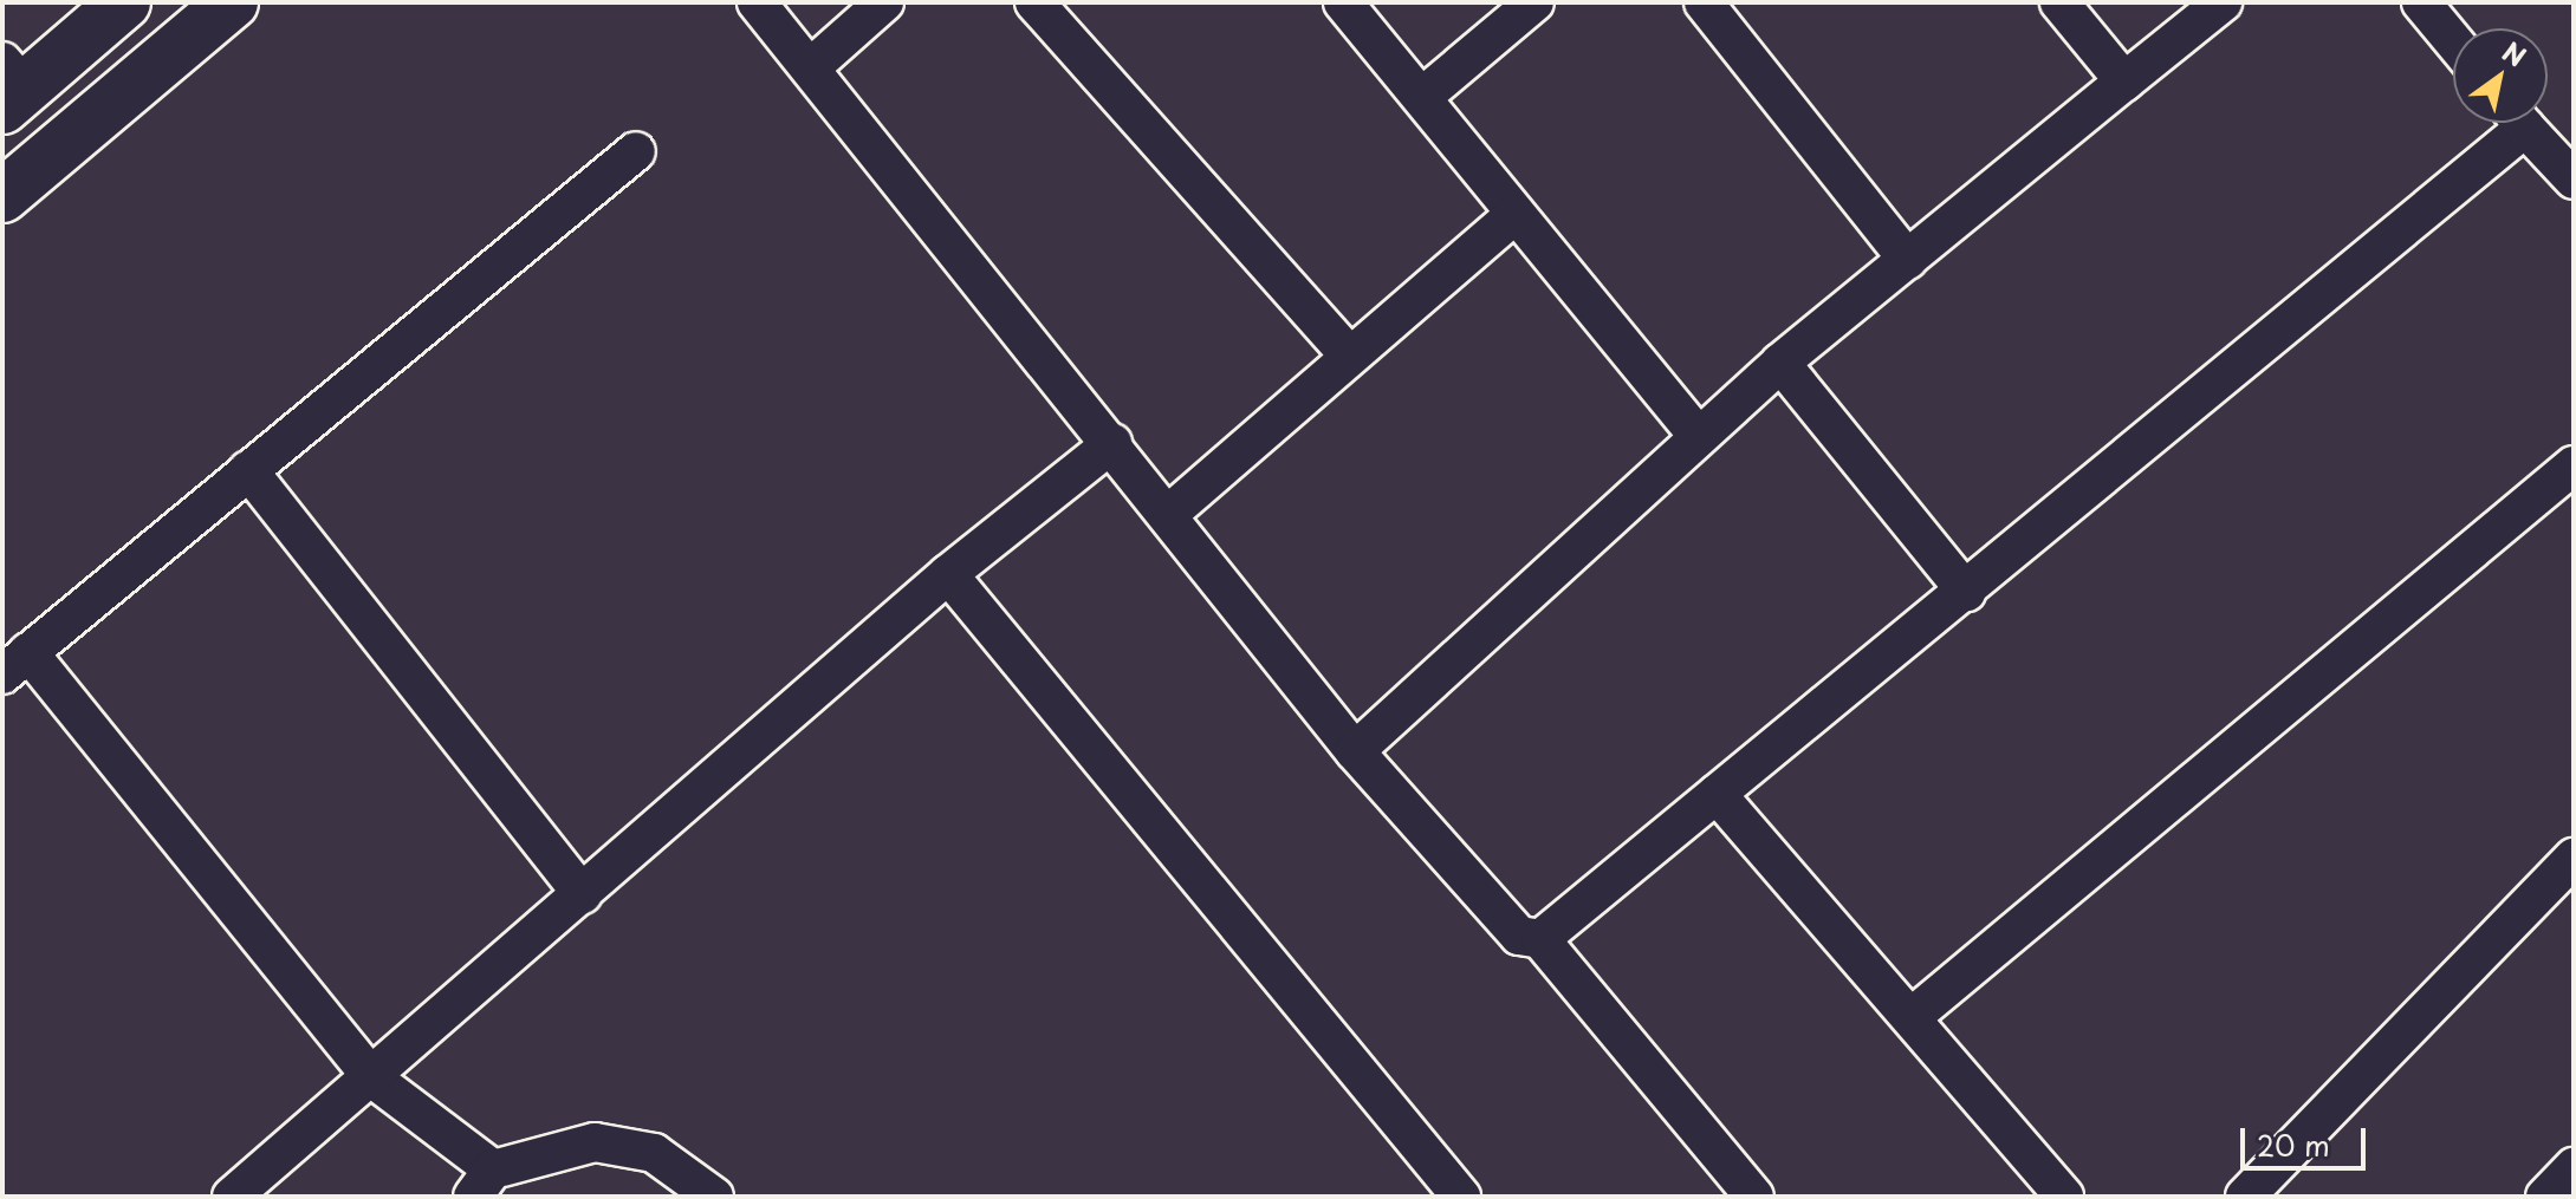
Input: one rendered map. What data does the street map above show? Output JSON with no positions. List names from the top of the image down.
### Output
{
  "scale_bar": "20 m",
  "north": "top right"
}
